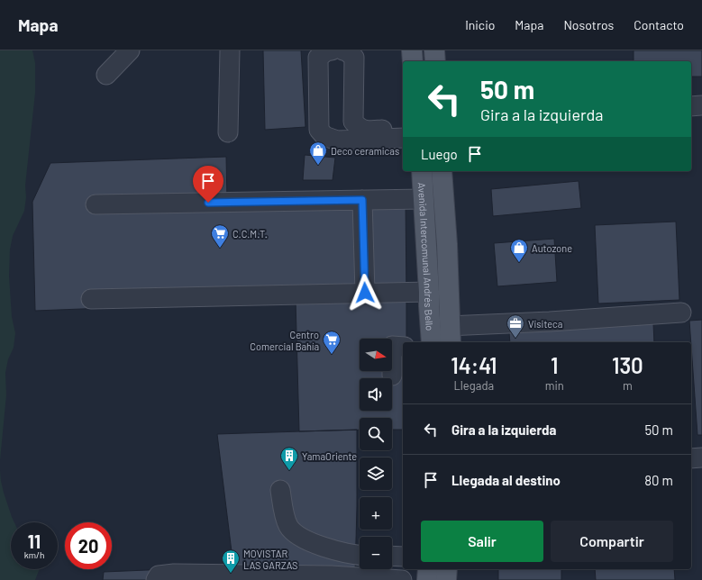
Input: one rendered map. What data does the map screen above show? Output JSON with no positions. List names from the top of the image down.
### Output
{
  "streets": {
    "main road": ["Avenida Intercomunal Andrés Bello"]
  },
  "places": {
    "shop": ["Deco ceramicas", "Autozone"],
    "supermarket": ["C.C.M.T.", "Centro Comercial Bahía"],
    "office": ["Visiteca"],
    "building": ["YamaOriente", "MOVISTAR LAS GARZAS"]
  },
  "north": "right",
  "page": {
    "header": "Mapa",
    "nav": [
      "Inicio",
      "Mapa",
      "Nosotros",
      "Contacto"
    ],
    "turn": ["50 m", "Gira a la izquierda"],
    "then": "Luego",
    "map_buttons": ["+", "−"],
    "eta": [
      "14:41",
      "Llegada",
      "1",
      "min",
      "130",
      "m"
    ],
    "list": [
      {
        "name": "Gira a la izquierda",
        "value": "50 m"
      },
      {
        "name": "Llegada al destino",
        "value": "80 m"
      }
    ],
    "buttons": ["Salir", "Compartir"],
    "speed": "11 km/h",
    "limit": "20"
  }
}
